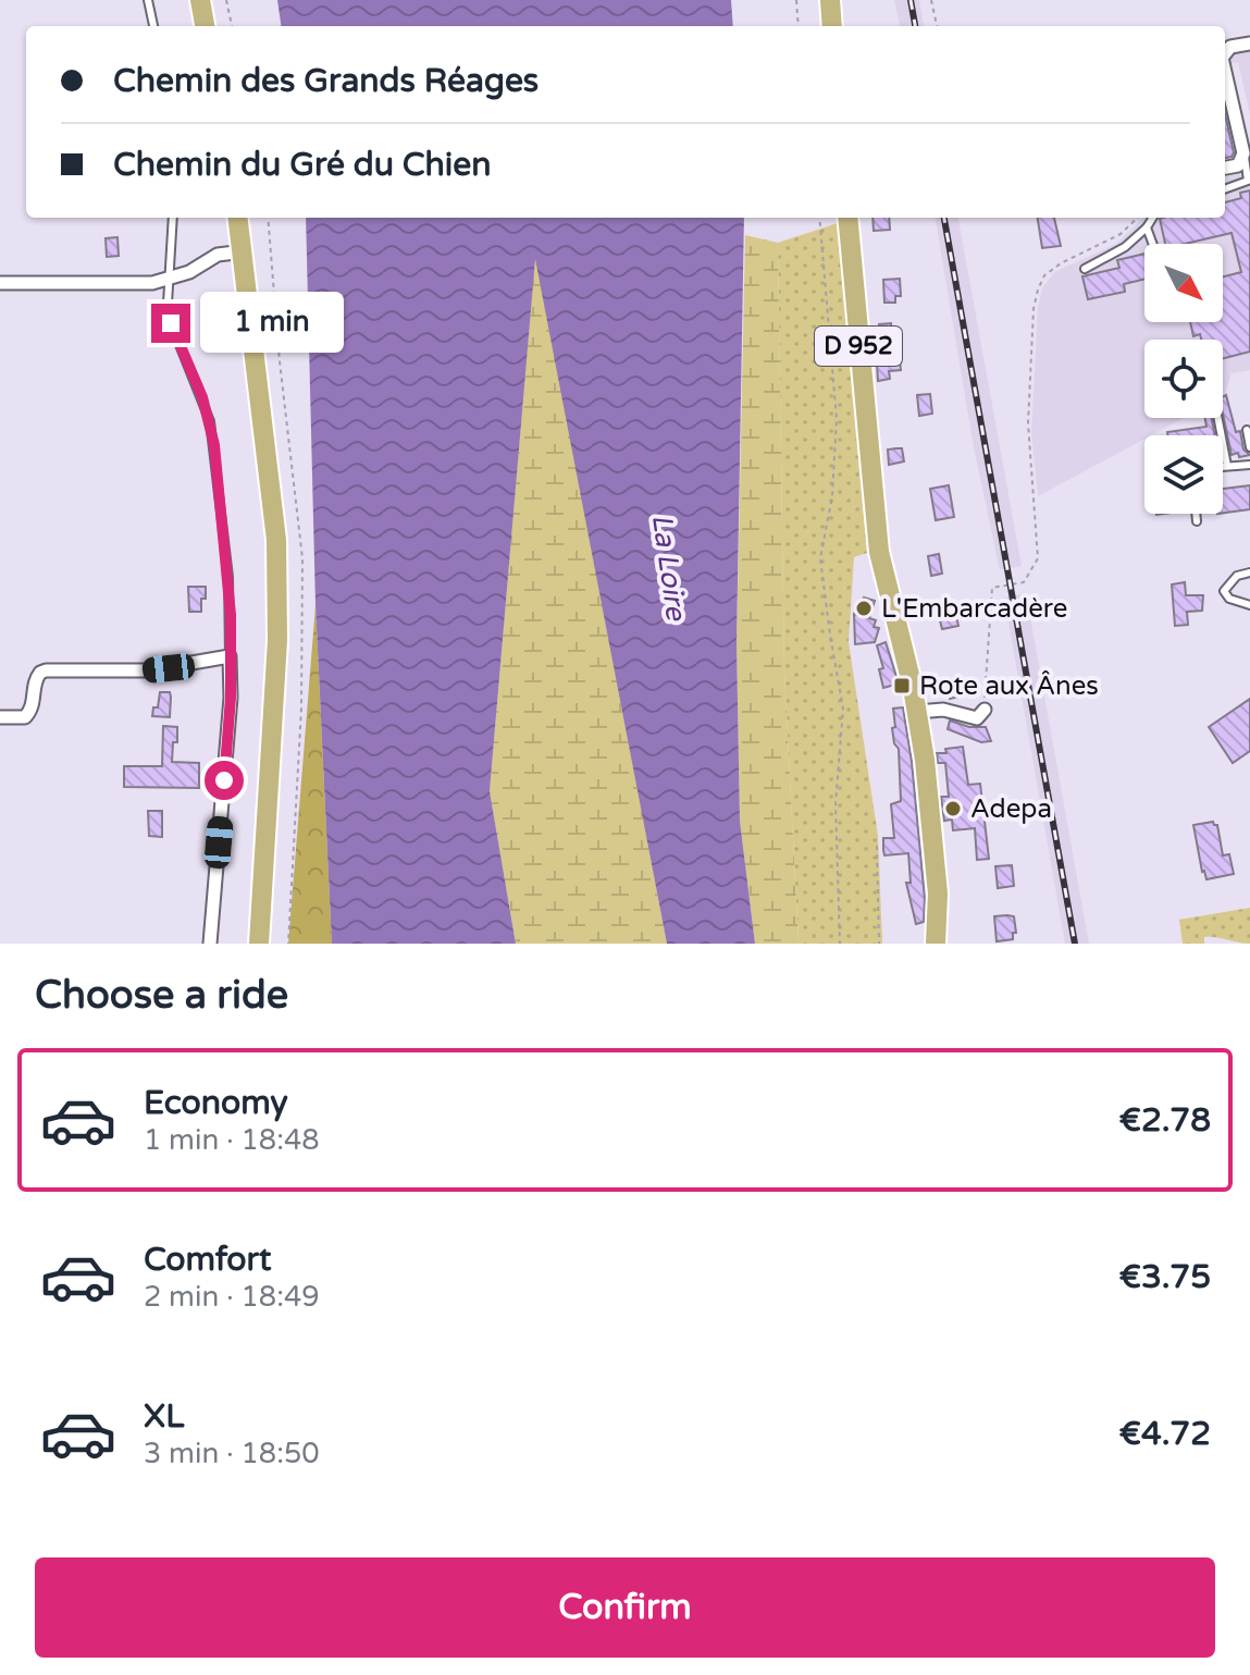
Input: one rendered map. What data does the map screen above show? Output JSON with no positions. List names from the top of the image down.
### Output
{
  "streets": {
    "main road": ["D 952"]
  },
  "water": ["La Loire"],
  "places": {
    "other": ["L'Embarcadère", "Adepa"],
    "transit": ["Rote aux Ânes"]
  },
  "north": "bottom right",
  "page": {
    "banner": ["Chemin des Grands Réages", "Chemin du Gré du Chien"],
    "bubble": "1 min",
    "heading": "Choose a ride",
    "list": [
      {
        "name": "Economy",
        "note": "1 min · 18:48",
        "value": "€2.78"
      },
      {
        "name": "Comfort",
        "note": "2 min · 18:49",
        "value": "€3.75"
      },
      {
        "name": "XL",
        "note": "3 min · 18:50",
        "value": "€4.72"
      }
    ],
    "buttons": "Confirm"
  }
}
